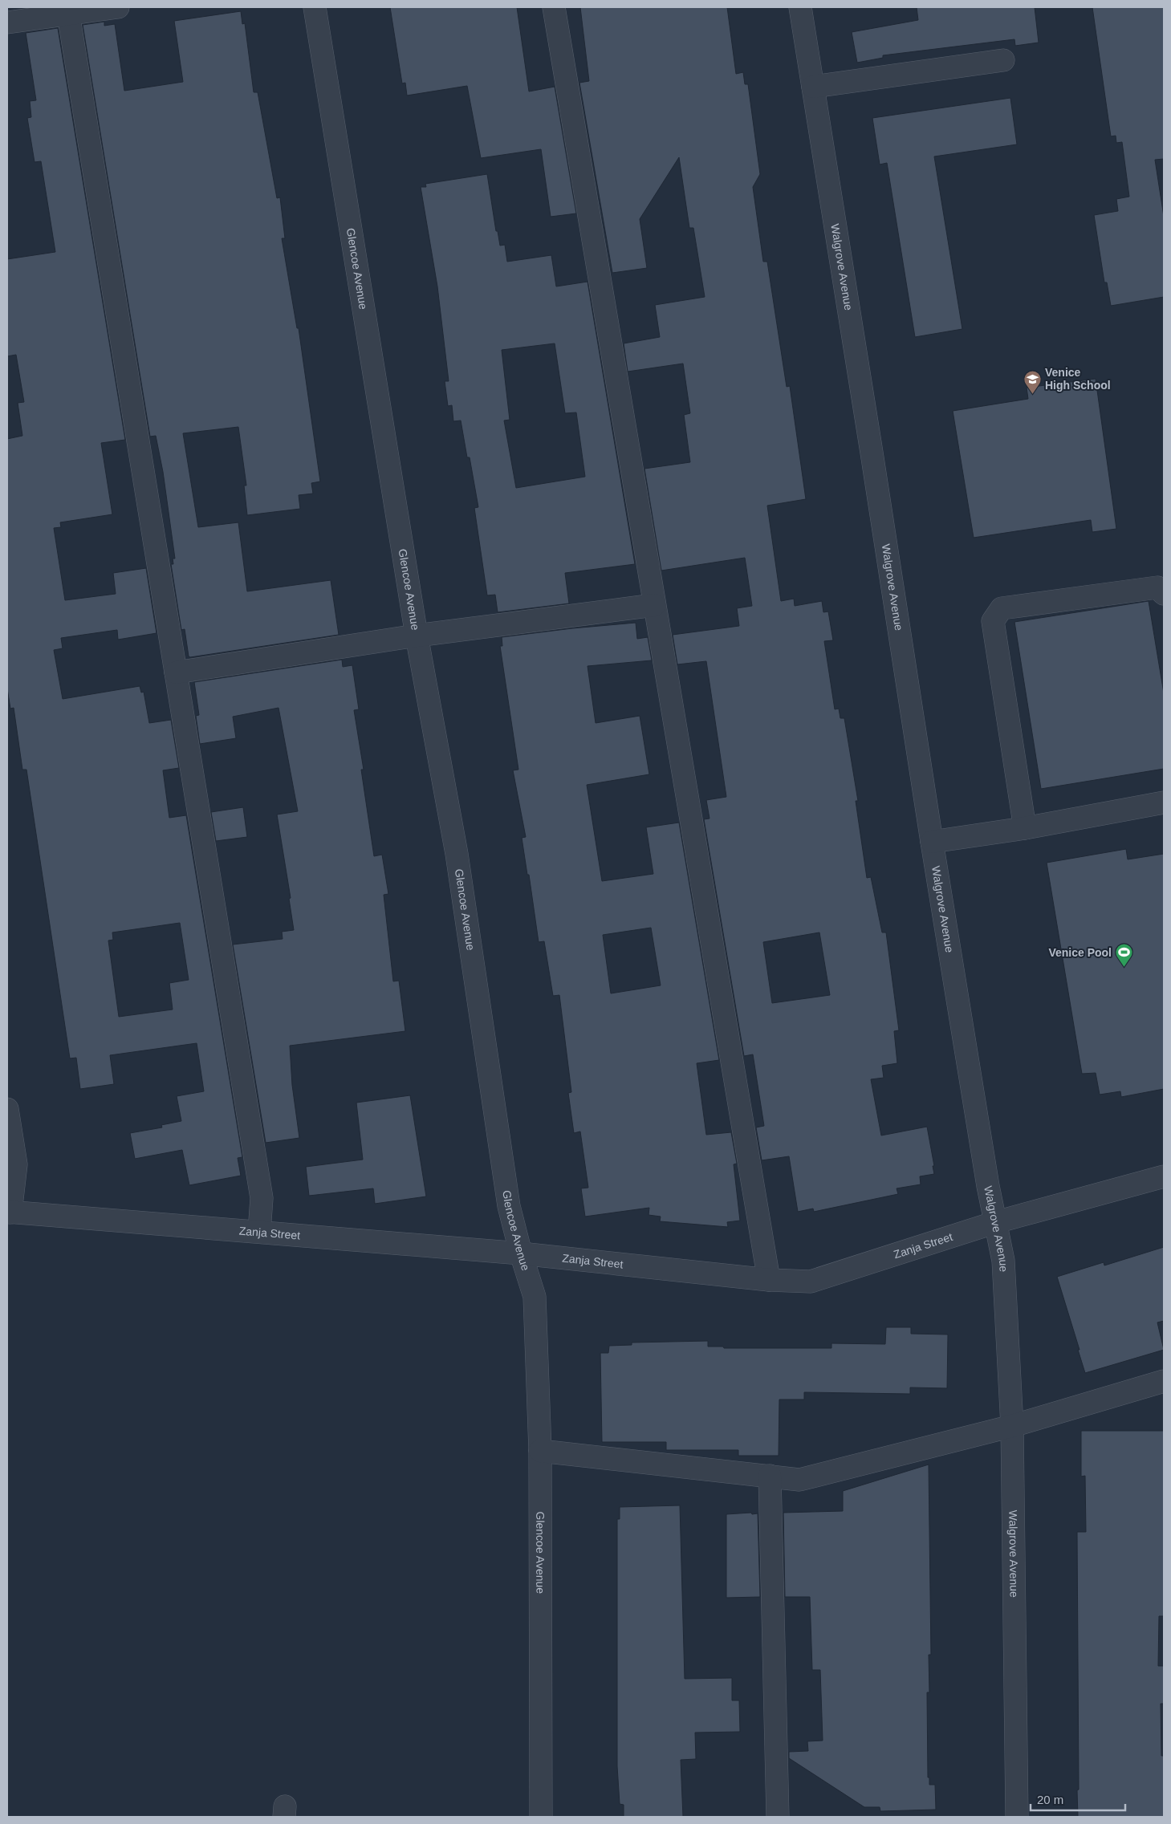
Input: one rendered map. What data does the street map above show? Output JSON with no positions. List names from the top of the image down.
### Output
{
  "streets": {
    "street": ["Walgrove Avenue", "Glencoe Avenue", "Zanja Street"]
  },
  "crossings": [
    ["Walgrove Avenue", "Zanja Street"],
    ["Glencoe Avenue", "Zanja Street"]
  ],
  "places": {
    "school or university": ["Venice High School"],
    "sports": ["Venice Pool"]
  },
  "scale_bar": "20 m"
}
